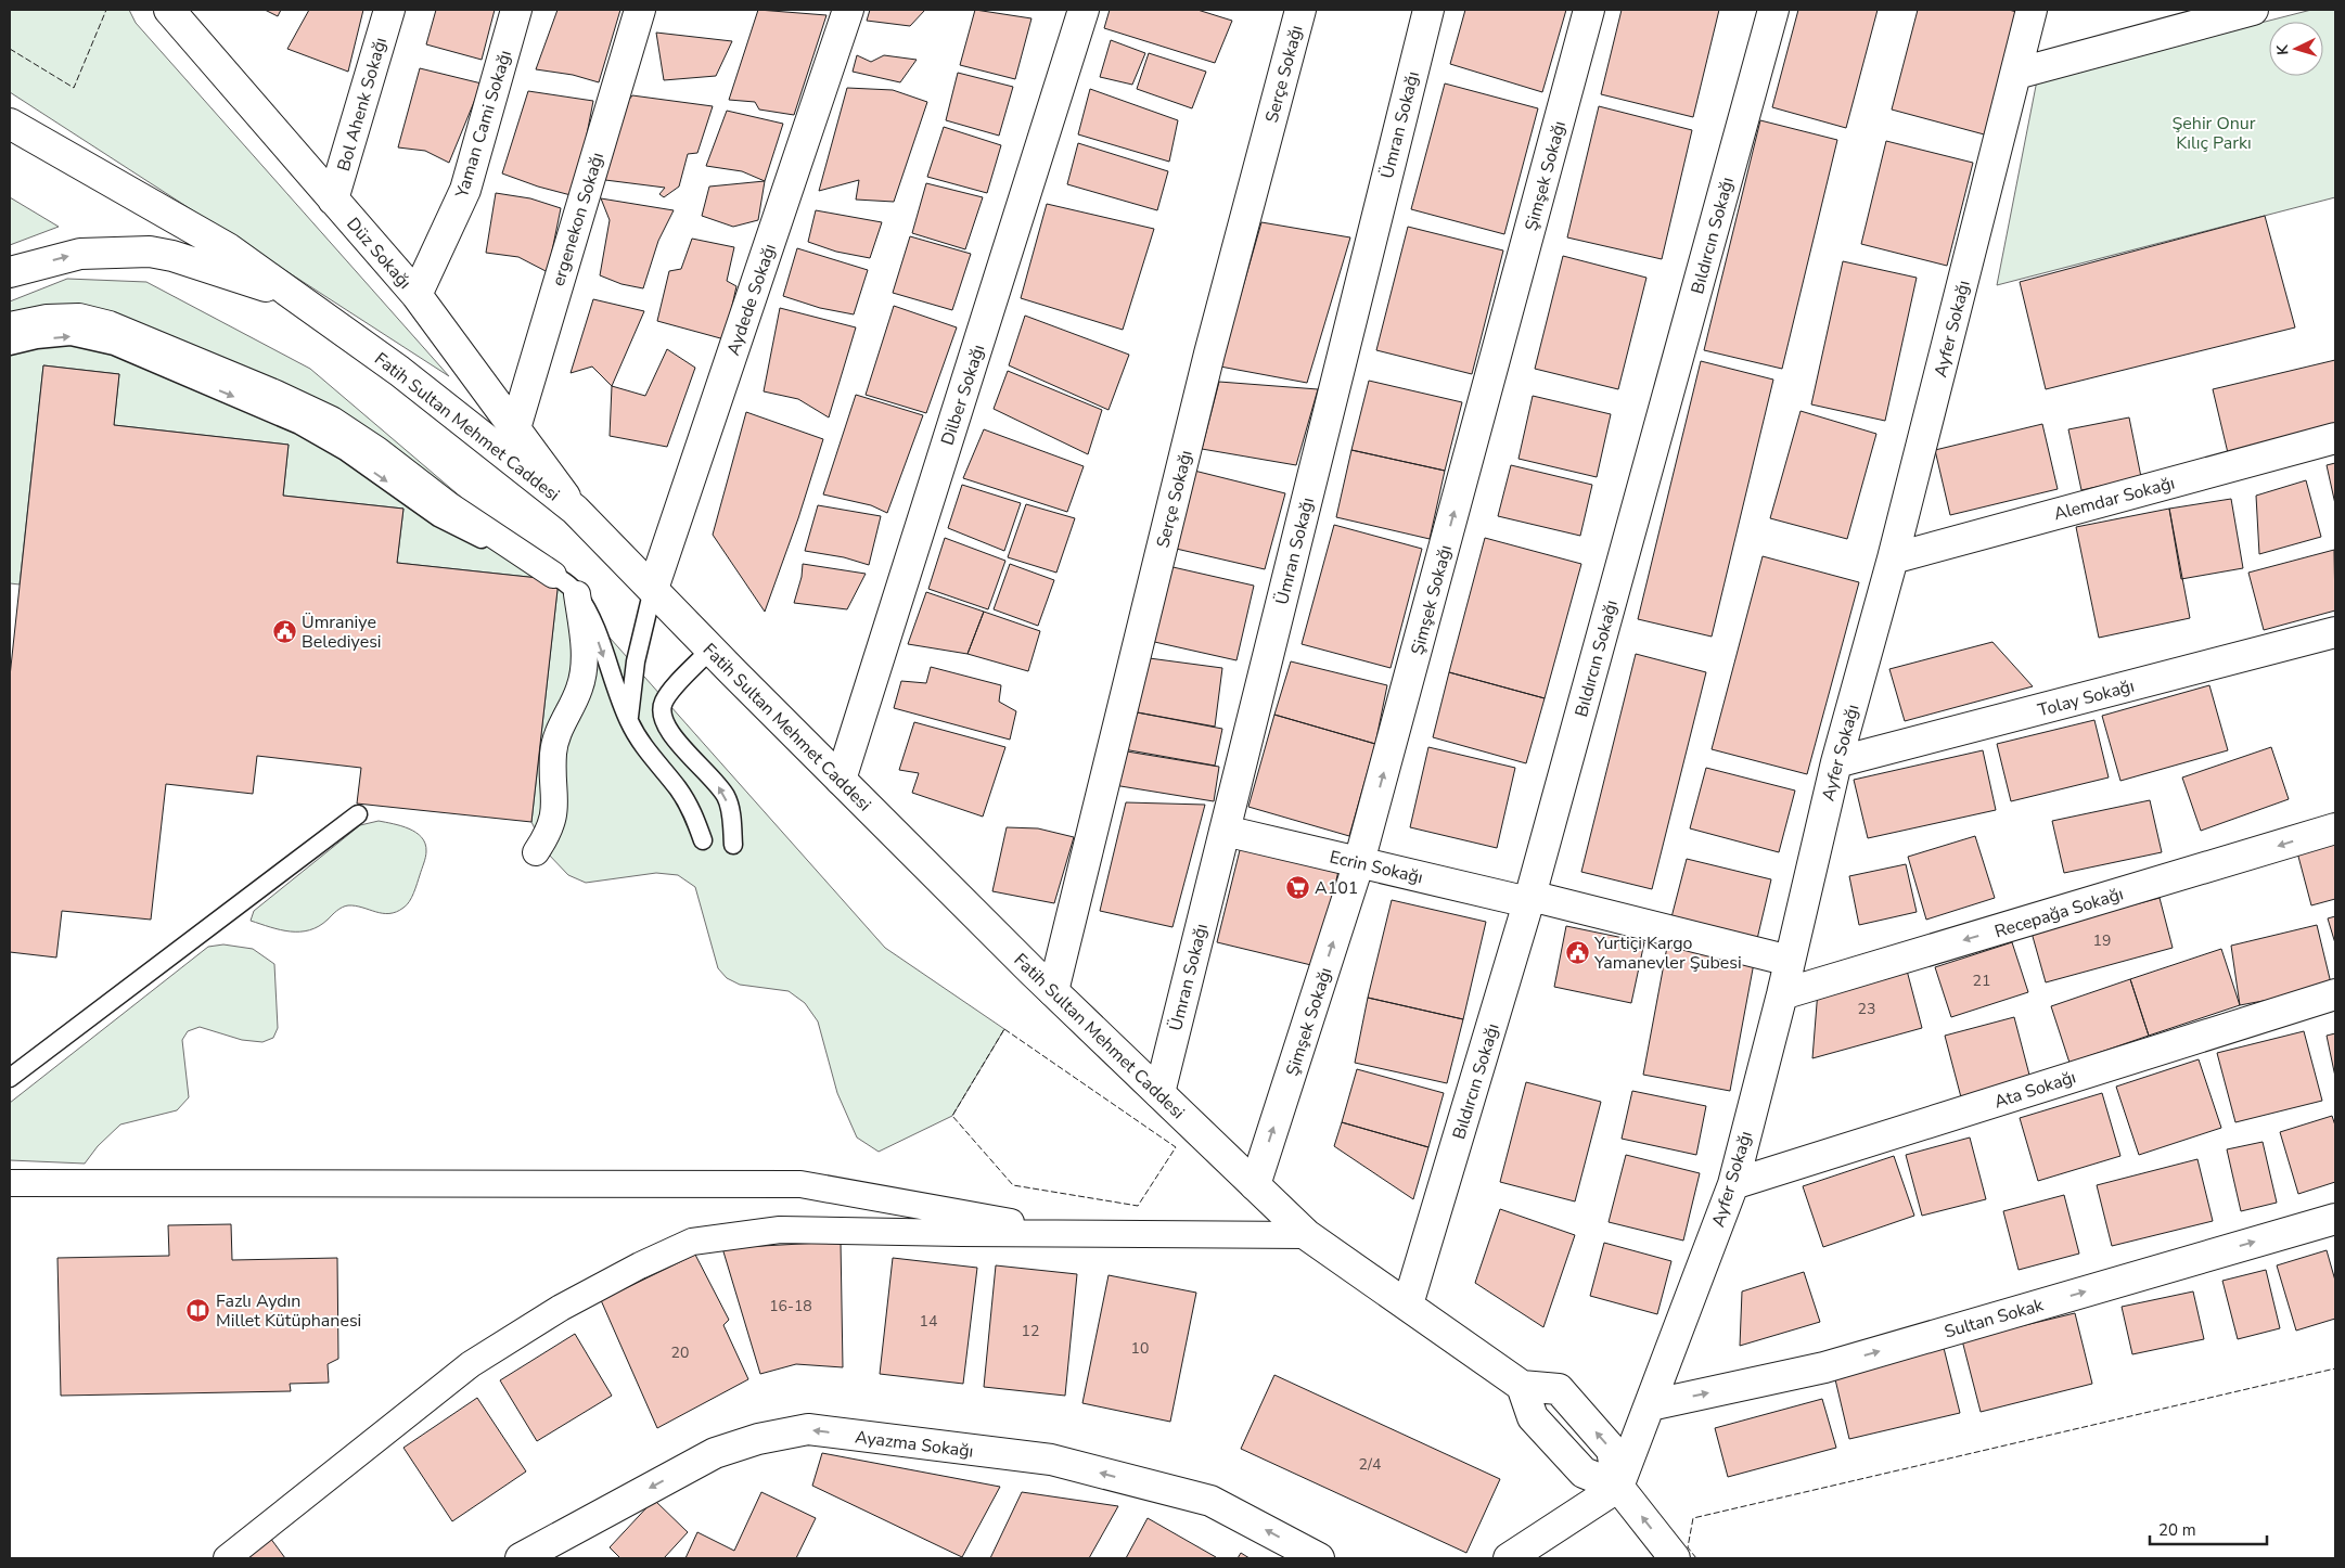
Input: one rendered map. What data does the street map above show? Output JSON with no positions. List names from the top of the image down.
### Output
{
  "streets": {
    "street": [
      "Serçe Sokağı",
      "Bol Ahenk Sokağı",
      "Yaman Cami Sokağı",
      "Ümran Sokağı",
      "Şimşek Sokağı",
      "ergenekon Sokağı",
      "Bıldırcın Sokağı",
      "Düz Sokağı",
      "Aydede Sokağı",
      "Ayfer Sokağı",
      "Dilber Sokağı",
      "Fatih Sultan Mehmet Caddesi",
      "Alemdar Sokağı",
      "Tolay Sokağı",
      "Ecrin Sokağı",
      "Recepağa Sokağı",
      "Ata Sokağı",
      "Sultan Sokak",
      "Ayazma Sokağı"
    ]
  },
  "crossings": [
    ["Serçe Sokağı", "Fatih Sultan Mehmet Caddesi"],
    ["Bol Ahenk Sokağı", "Düz Sokağı"],
    ["Yaman Cami Sokağı", "Düz Sokağı"],
    ["Ümran Sokağı", "Fatih Sultan Mehmet Caddesi"],
    ["Ümran Sokağı", "Ecrin Sokağı"],
    ["Şimşek Sokağı", "Fatih Sultan Mehmet Caddesi"],
    ["Şimşek Sokağı", "Ecrin Sokağı"],
    ["ergenekon Sokağı", "Düz Sokağı"],
    ["Bıldırcın Sokağı", "Fatih Sultan Mehmet Caddesi"],
    ["Bıldırcın Sokağı", "Ecrin Sokağı"],
    ["Düz Sokağı", "Fatih Sultan Mehmet Caddesi"],
    ["Aydede Sokağı", "Fatih Sultan Mehmet Caddesi"],
    ["Ayfer Sokağı", "Fatih Sultan Mehmet Caddesi"],
    ["Ayfer Sokağı", "Alemdar Sokağı"],
    ["Ayfer Sokağı", "Tolay Sokağı"],
    ["Ayfer Sokağı", "Ecrin Sokağı"],
    ["Ayfer Sokağı", "Recepağa Sokağı"],
    ["Ayfer Sokağı", "Ata Sokağı"],
    ["Ayfer Sokağı", "Sultan Sokak"],
    ["Dilber Sokağı", "Fatih Sultan Mehmet Caddesi"]
  ],
  "one_way": ["Şimşek Sokağı", "Recepağa Sokağı", "Sultan Sokak"],
  "parks": ["Şehir Onur Kılıç Parkı"],
  "places": {
    "public building": ["Ümraniye Belediyesi", "Yurtiçi Kargo Yamanevler Şubesi"],
    "supermarket": ["A101"],
    "library": ["Fazlı Aydın Millet Kütüphanesi"]
  },
  "house_numbers": [
    "19",
    "21",
    "23",
    "16-18",
    "14",
    "12",
    "10",
    "20",
    "2/4"
  ],
  "scale_bar": "20 m",
  "north": "left"
}
